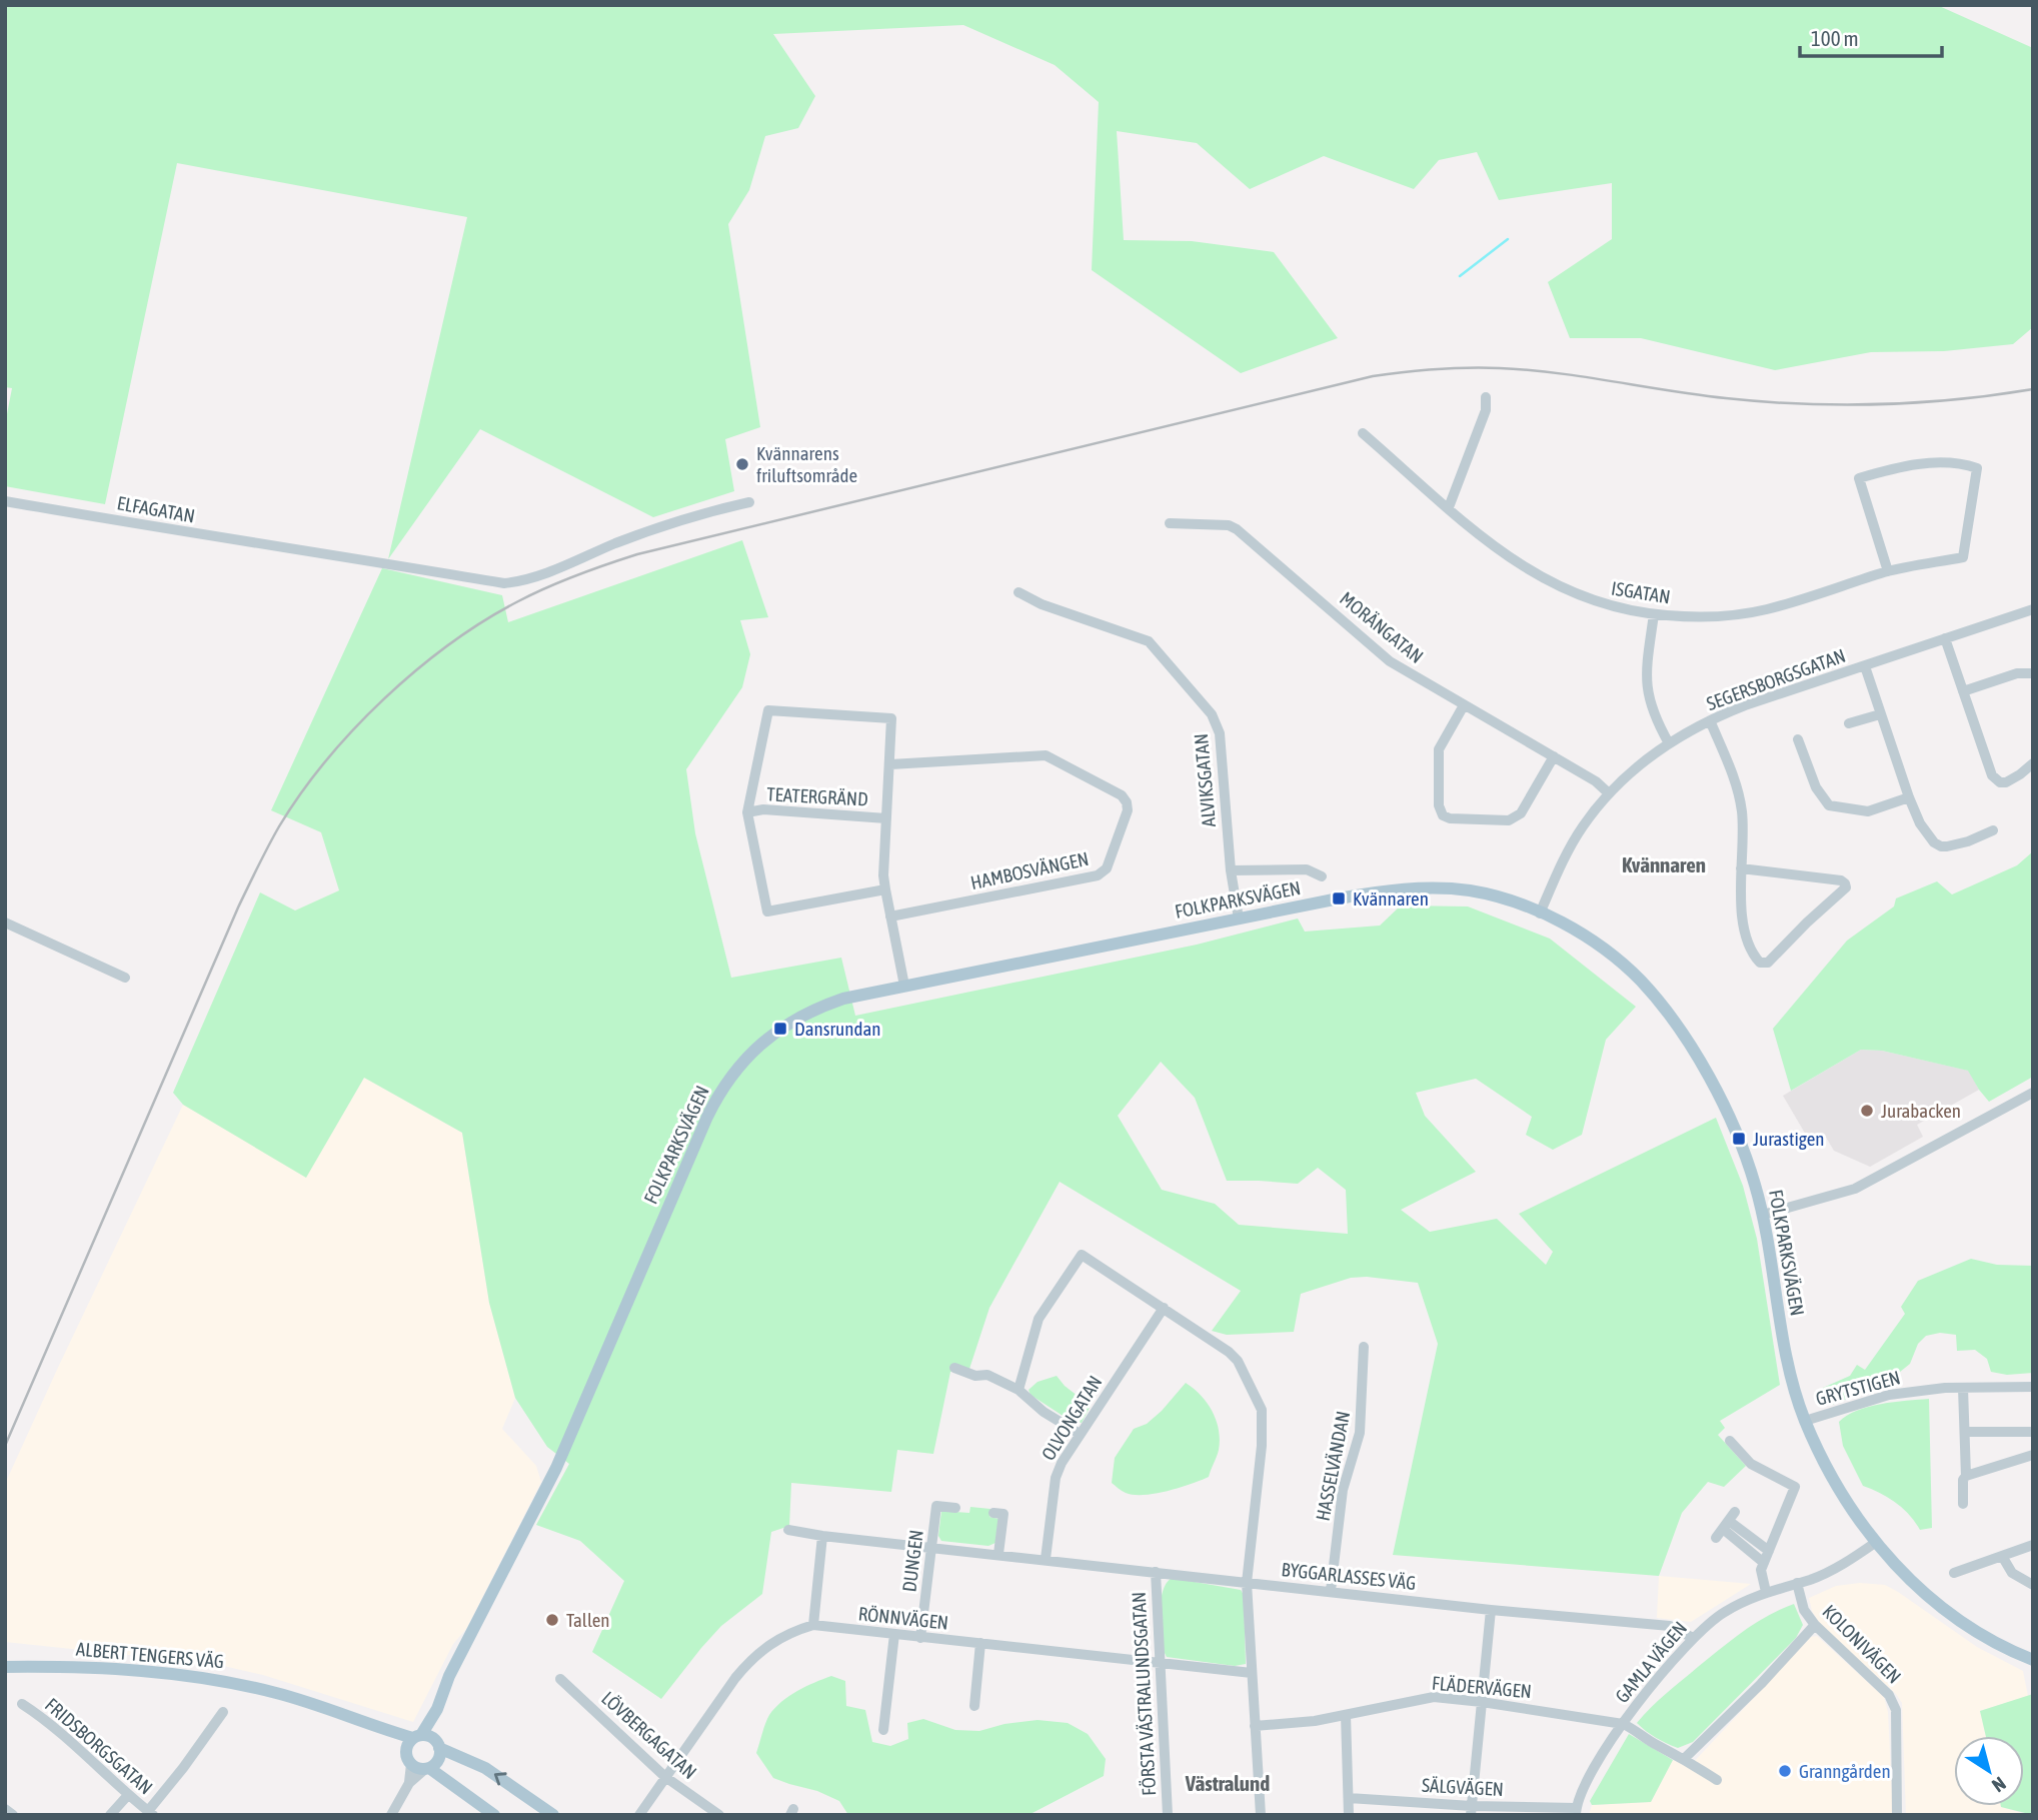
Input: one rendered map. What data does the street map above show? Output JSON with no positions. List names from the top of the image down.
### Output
{
  "streets": {
    "main road": ["FOLKPARKSVÄGEN", "ALBERT TENGERS VÄG"],
    "street": [
      "ELFAGATAN",
      "ISGATAN",
      "MORÄNGATAN",
      "SEGERSBORGSGATAN",
      "ALVIKSGATAN",
      "TEATERGRÄND",
      "HAMBOSVÄNGEN",
      "GRYTSTIGEN",
      "OLVONGATAN",
      "HASSELVÄNDAN",
      "DUNGEN",
      "BYGGARLASSES VÄG",
      "RÖNNVÄGEN",
      "KOLONIVÄGEN",
      "GAMLA VÄGEN",
      "FLÄDERVÄGEN",
      "FÖRSTA VÄSTRALUNDSGATAN",
      "LÖVBERGAGATAN",
      "FRIDSBORGSGATAN",
      "SÄLGVÄGEN"
    ]
  },
  "crossings": [
    ["MORÄNGATAN", "SEGERSBORGSGATAN"],
    ["SEGERSBORGSGATAN", "FOLKPARKSVÄGEN"],
    ["ALVIKSGATAN", "FOLKPARKSVÄGEN"],
    ["FOLKPARKSVÄGEN", "GRYTSTIGEN"],
    ["FOLKPARKSVÄGEN", "ALBERT TENGERS VÄG"],
    ["FOLKPARKSVÄGEN", "GAMLA VÄGEN"],
    ["OLVONGATAN", "BYGGARLASSES VÄG"],
    ["HASSELVÄNDAN", "BYGGARLASSES VÄG"],
    ["DUNGEN", "BYGGARLASSES VÄG"],
    ["DUNGEN", "RÖNNVÄGEN"],
    ["BYGGARLASSES VÄG", "GAMLA VÄGEN"],
    ["BYGGARLASSES VÄG", "FÖRSTA VÄSTRALUNDSGATAN"],
    ["RÖNNVÄGEN", "FÖRSTA VÄSTRALUNDSGATAN"],
    ["RÖNNVÄGEN", "LÖVBERGAGATAN"],
    ["KOLONIVÄGEN", "GAMLA VÄGEN"],
    ["GAMLA VÄGEN", "FLÄDERVÄGEN"],
    ["GAMLA VÄGEN", "SÄLGVÄGEN"]
  ],
  "districts": ["Kvännaren", "Västralund"],
  "places": {
    "other": [
      "Kvännarens friluftsområde",
      "Jurabacken",
      "Tallen",
      "Granngården"
    ],
    "transit": ["Kvännaren", "Dansrundan", "Jurastigen"]
  },
  "scale_bar": "100 m",
  "north": "bottom right"
}
